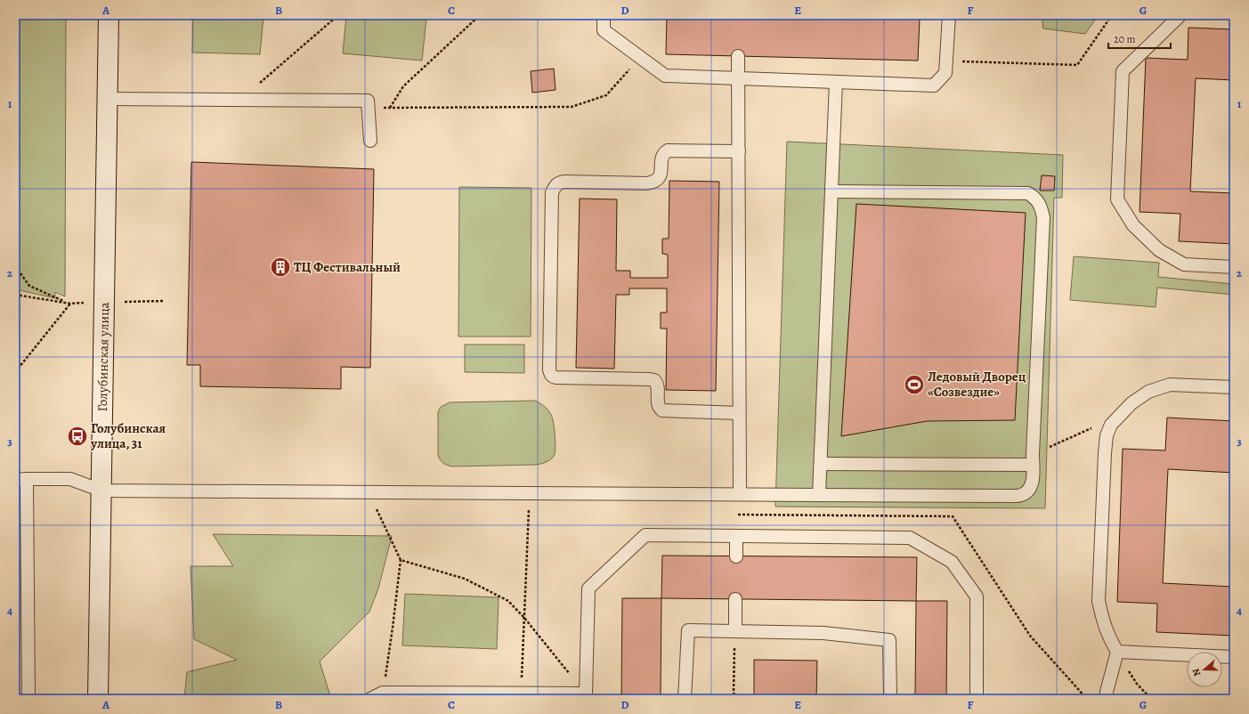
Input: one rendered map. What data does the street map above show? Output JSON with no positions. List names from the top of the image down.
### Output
{
  "streets": {
    "street": ["Голубинская улица"]
  },
  "places": {
    "building": ["ТЦ Фестивальный"],
    "sports": ["Ледовый Дворец «Созвездие»"],
    "bus stop": ["Голубинская улица, 31"]
  },
  "scale_bar": "20 m",
  "north": "left",
  "grid": {
    "columns": [
      "A",
      "B",
      "C",
      "D",
      "E",
      "F",
      "G"
    ],
    "rows": [
      "1",
      "2",
      "3",
      "4"
    ]
  }
}
